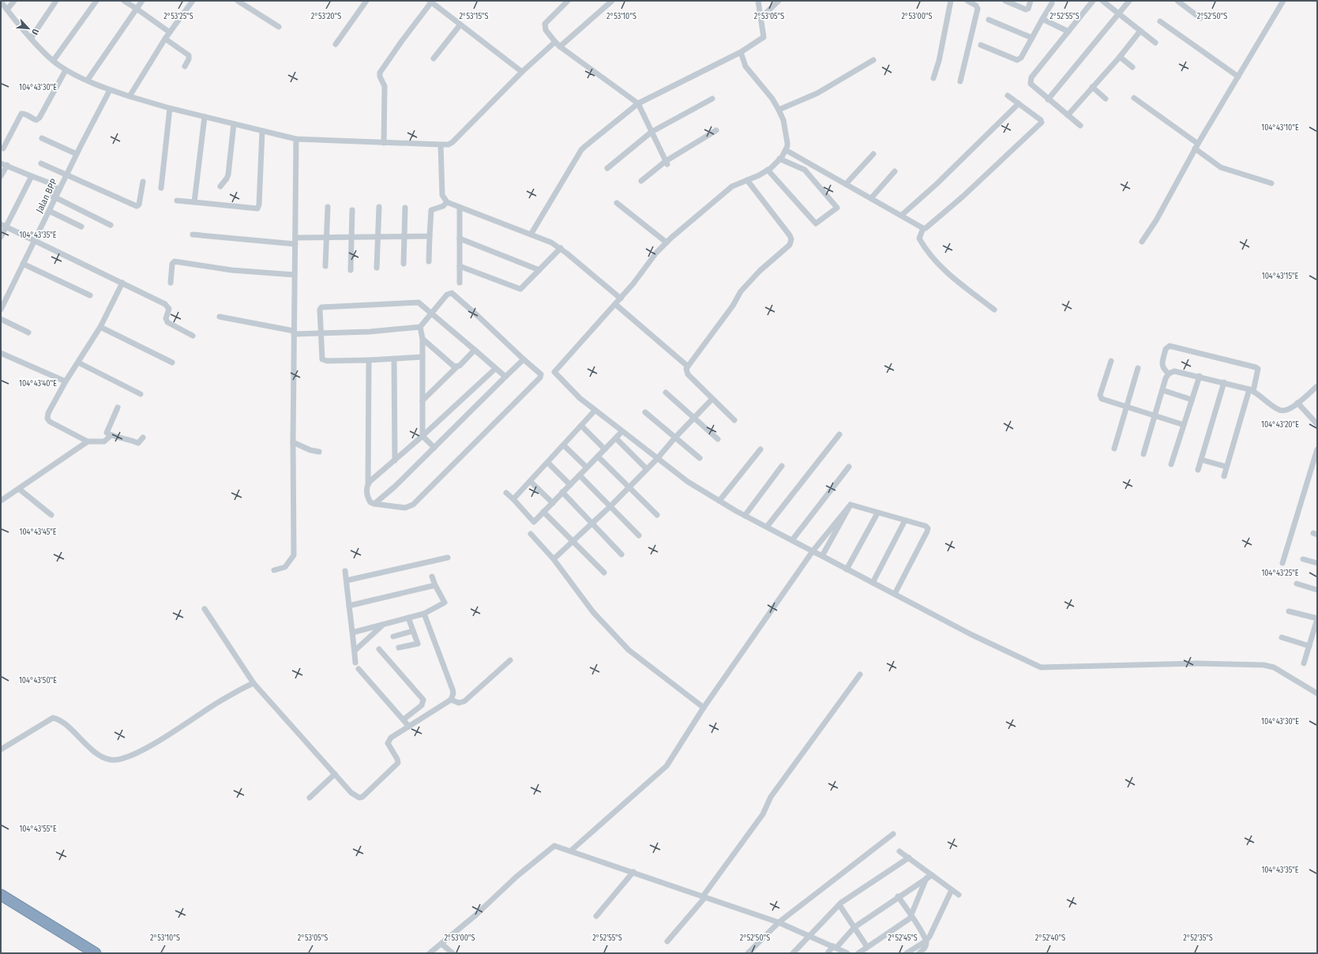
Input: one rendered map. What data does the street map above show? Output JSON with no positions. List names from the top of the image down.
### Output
{
  "streets": {
    "street": ["Jalan BPP"]
  },
  "north": "bottom right",
  "coordinates": [
    "2°53'25\"S",
    "2°53'20\"S",
    "2°53'15\"S",
    "2°53'10\"S",
    "2°53'05\"S",
    "2°53'00\"S",
    "2°52'55\"S",
    "2°52'50\"S",
    "104°43'30\"E",
    "104°43'10\"E",
    "104°43'35\"E",
    "104°43'15\"E",
    "104°43'40\"E",
    "104°43'20\"E",
    "104°43'45\"E",
    "104°43'25\"E",
    "104°43'50\"E",
    "104°43'55\"E",
    "2°52'45\"S",
    "2°52'40\"S",
    "2°52'35\"S"
  ]
}
